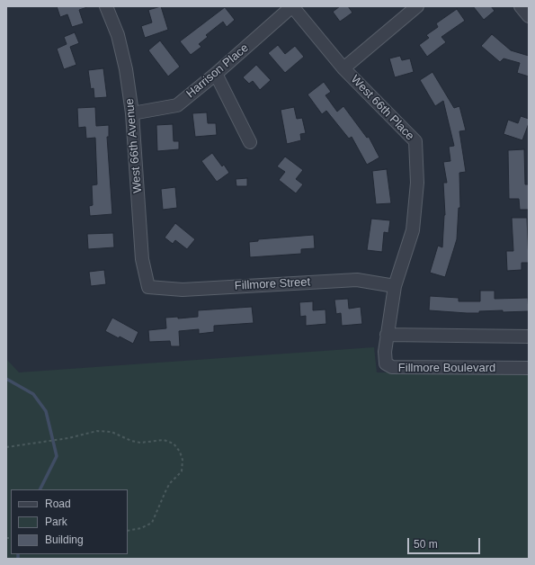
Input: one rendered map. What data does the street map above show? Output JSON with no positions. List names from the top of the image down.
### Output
{
  "streets": {
    "street": [
      "Harrison Place",
      "West 66th Place",
      "West 66th Avenue",
      "Fillmore Street",
      "Fillmore Boulevard"
    ]
  },
  "crossings": [
    ["Harrison Place", "West 66th Place"],
    ["Harrison Place", "West 66th Avenue"],
    ["West 66th Place", "Fillmore Street"],
    ["West 66th Place", "Fillmore Boulevard"],
    ["West 66th Avenue", "Fillmore Street"]
  ],
  "legend": ["Road", "Park", "Building"],
  "scale_bar": "50 m"
}
